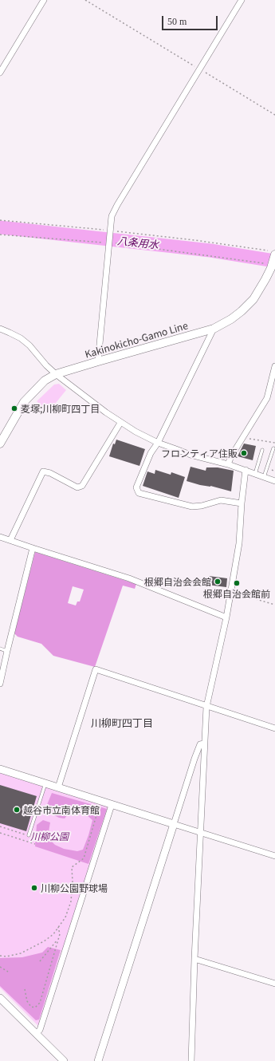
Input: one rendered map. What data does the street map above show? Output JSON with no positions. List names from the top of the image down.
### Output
{
  "streets": {
    "main road": ["Kakinokicho-Gamo Line"]
  },
  "districts": ["川柳町四丁目"],
  "water": ["八条用水"],
  "parks": ["川柳公園"],
  "places": [
    "麦塚;川柳町四丁目",
    "フロンティア住販",
    "根郷自治会会館",
    "根郷自治会館前",
    "越谷市立南体育館",
    "川柳公園野球場"
  ],
  "scale_bar": "50 m"
}
